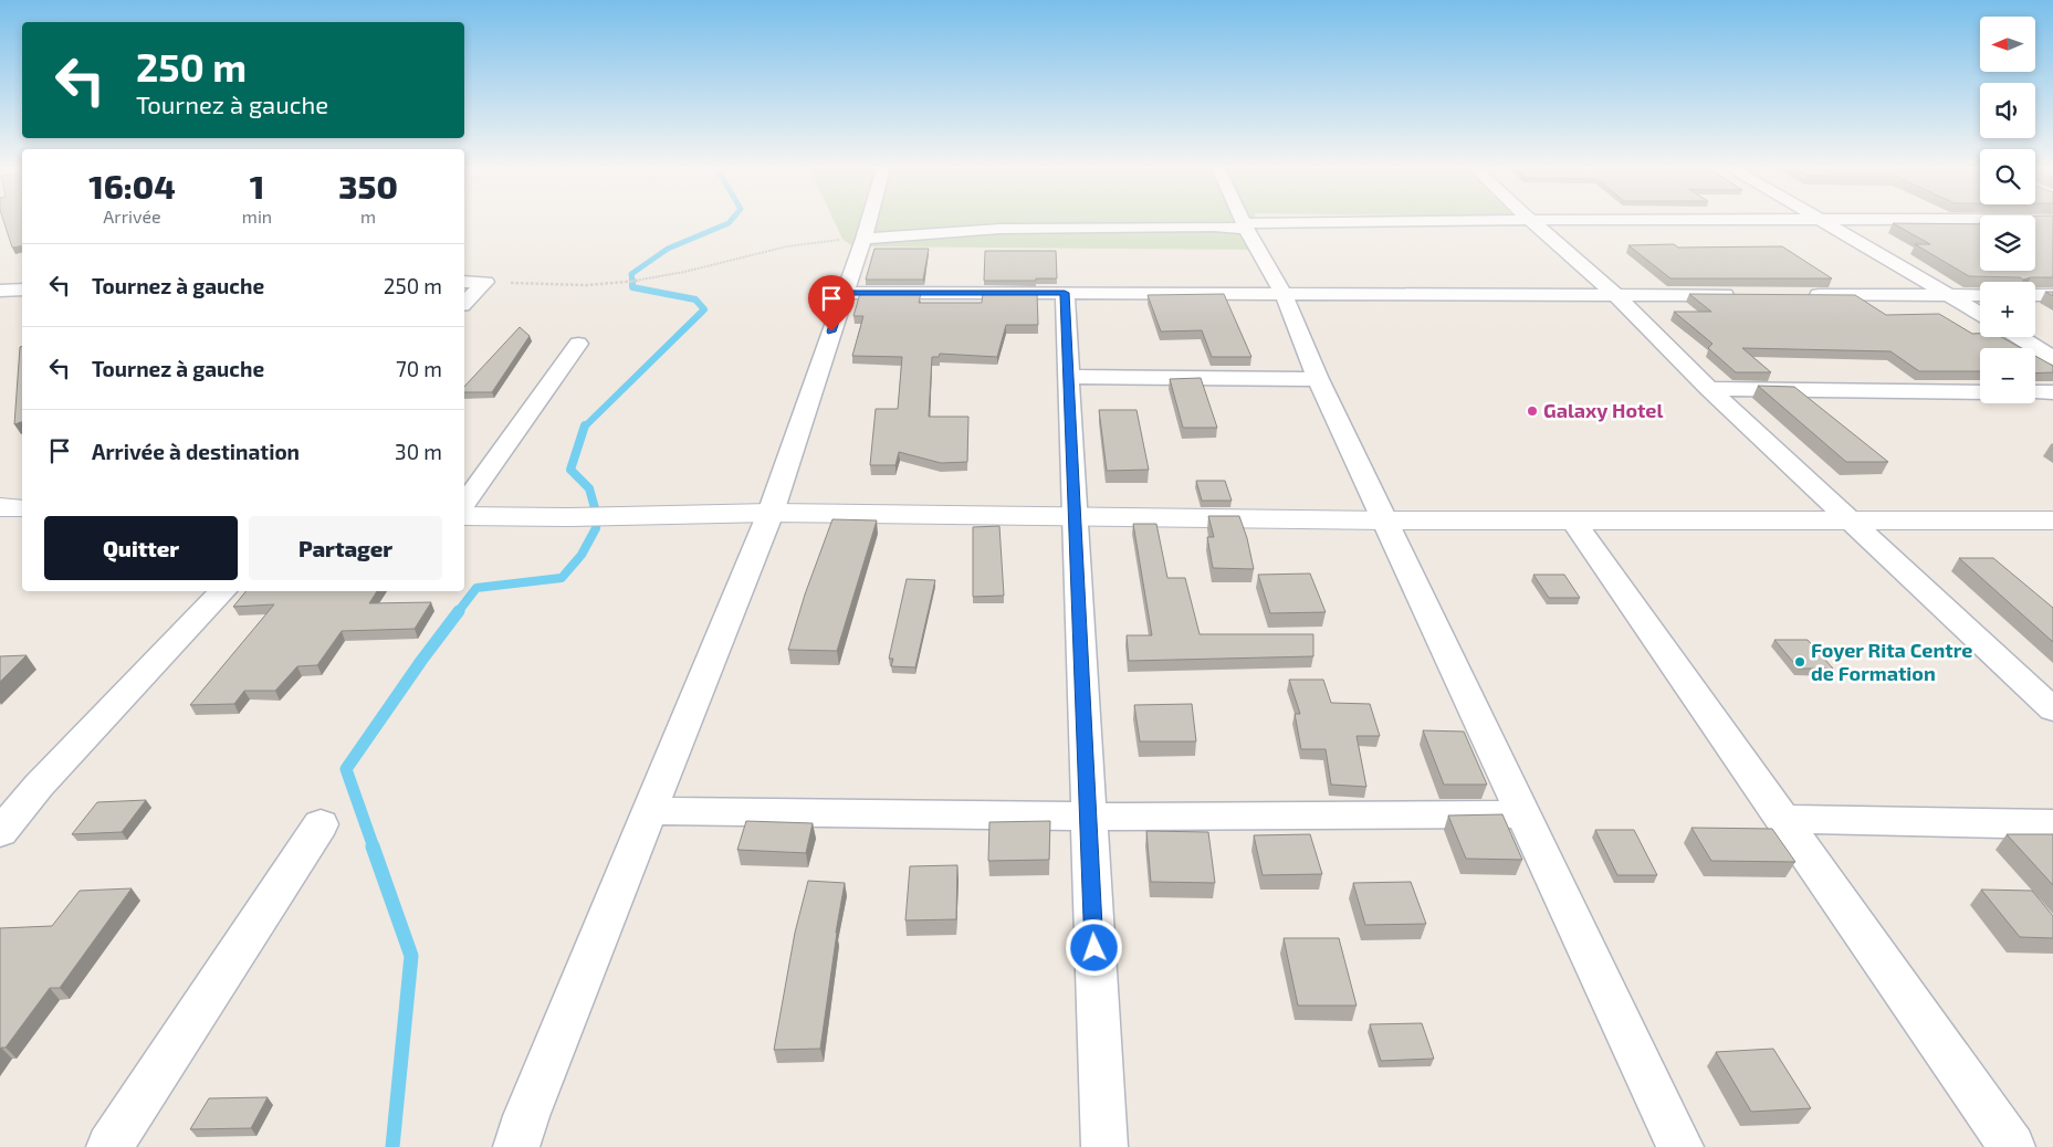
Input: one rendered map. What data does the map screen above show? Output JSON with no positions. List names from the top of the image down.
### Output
{
  "places": ["Galaxy Hotel", "Foyer Rita Centre de Formation"],
  "north": "left",
  "page": {
    "map_buttons": ["+", "−"],
    "turn": ["250 m", "Tournez à gauche"],
    "eta": [
      "16:04",
      "Arrivée",
      "1",
      "min",
      "350",
      "m"
    ],
    "list": [
      {
        "name": "Tournez à gauche",
        "value": "250 m"
      },
      {
        "name": "Tournez à gauche",
        "value": "70 m"
      },
      {
        "name": "Arrivée à destination",
        "value": "30 m"
      }
    ],
    "buttons": ["Quitter", "Partager"]
  }
}
